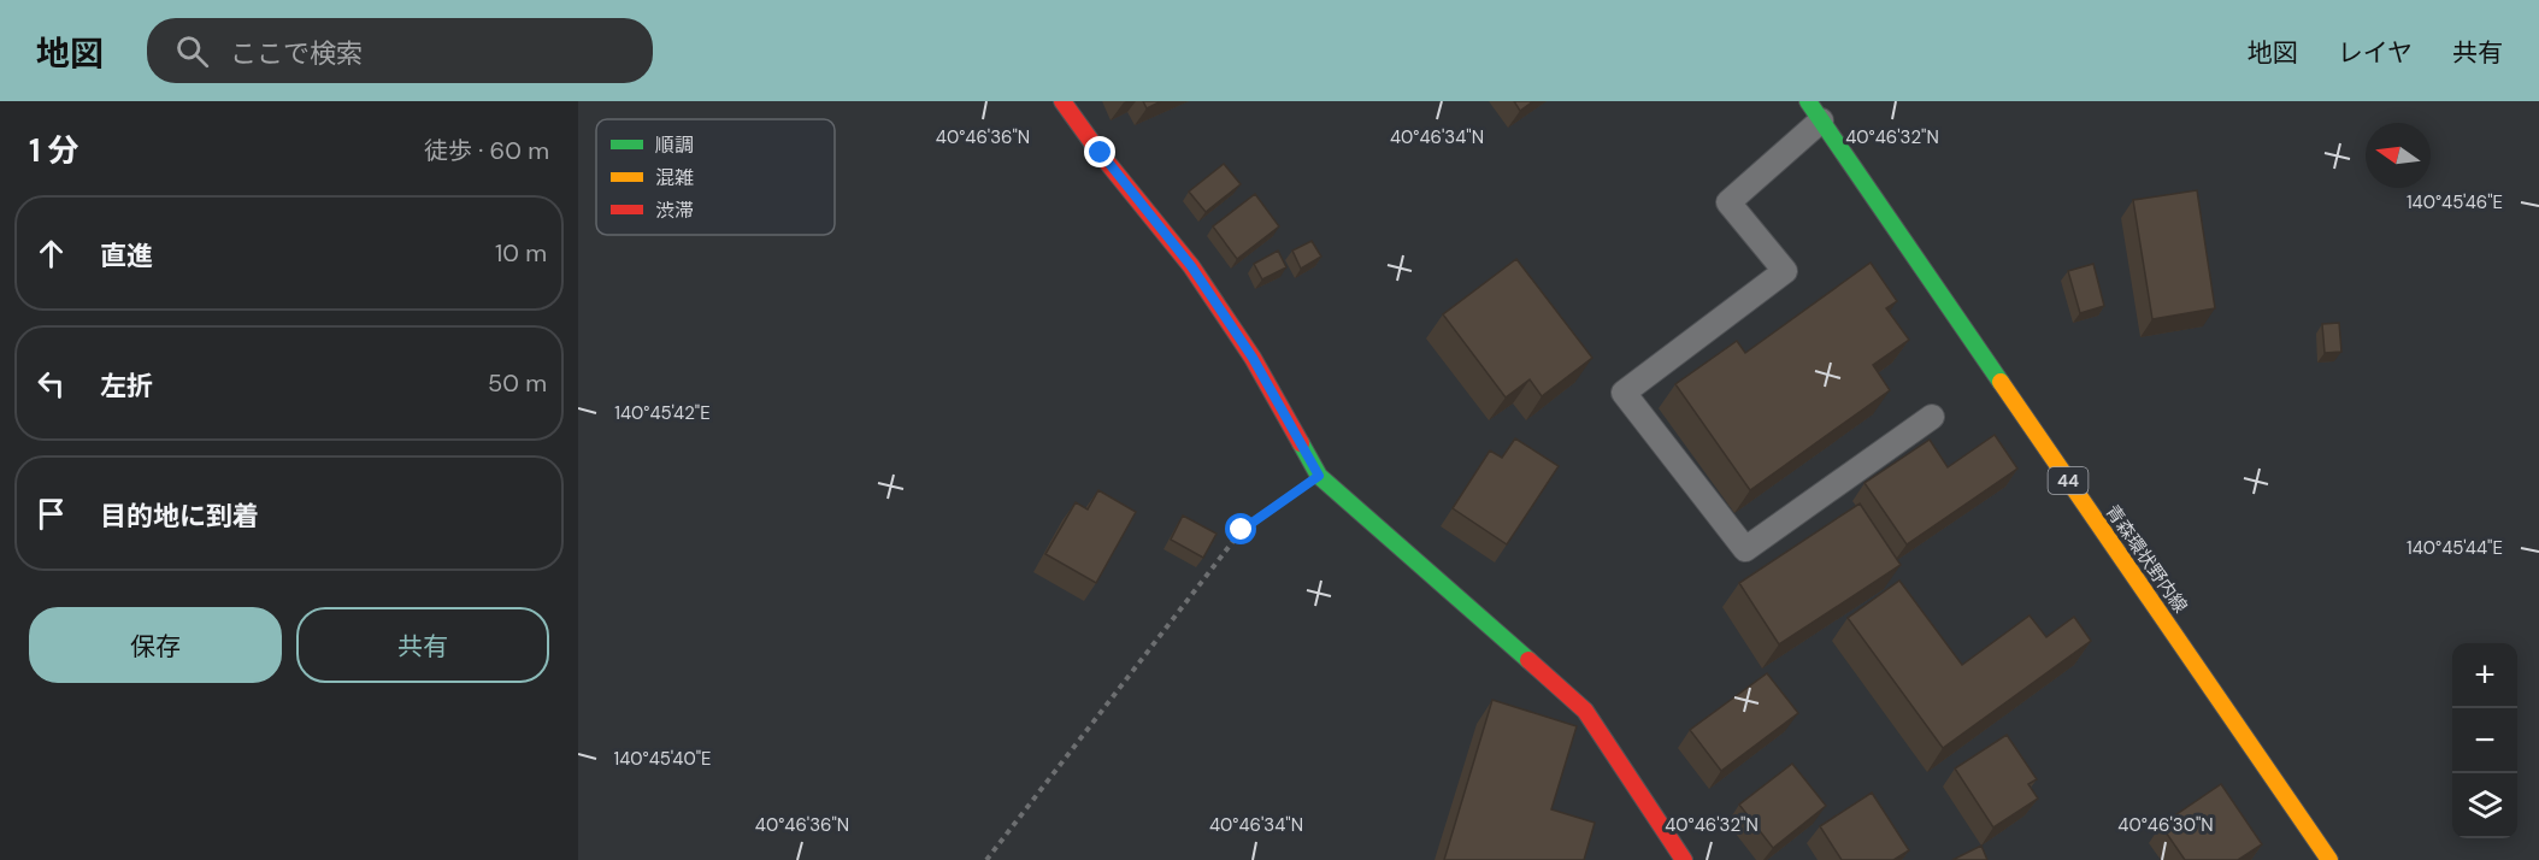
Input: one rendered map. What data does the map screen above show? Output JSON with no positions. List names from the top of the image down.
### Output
{
  "streets": {
    "street": ["44", "青森環状野内線"]
  },
  "legend": ["順調", "混雑", "渋滞"],
  "north": "left",
  "page": {
    "header": "地図",
    "search": "ここで検索",
    "nav": ["地図", "レイヤ", "共有"],
    "heading": ["1 分", "徒歩 · 60 m"],
    "list": [
      ["直進", "10 m"],
      ["左折", "50 m"],
      "目的地に到着"
    ],
    "buttons": ["保存", "共有"],
    "map_buttons": ["+", "−"]
  },
  "coordinates": [
    "40°46'36\"N",
    "40°46'34\"N",
    "40°46'32\"N",
    "140°45'46\"E",
    "140°45'42\"E",
    "140°45'44\"E",
    "140°45'40\"E",
    "40°46'30\"N"
  ]
}
